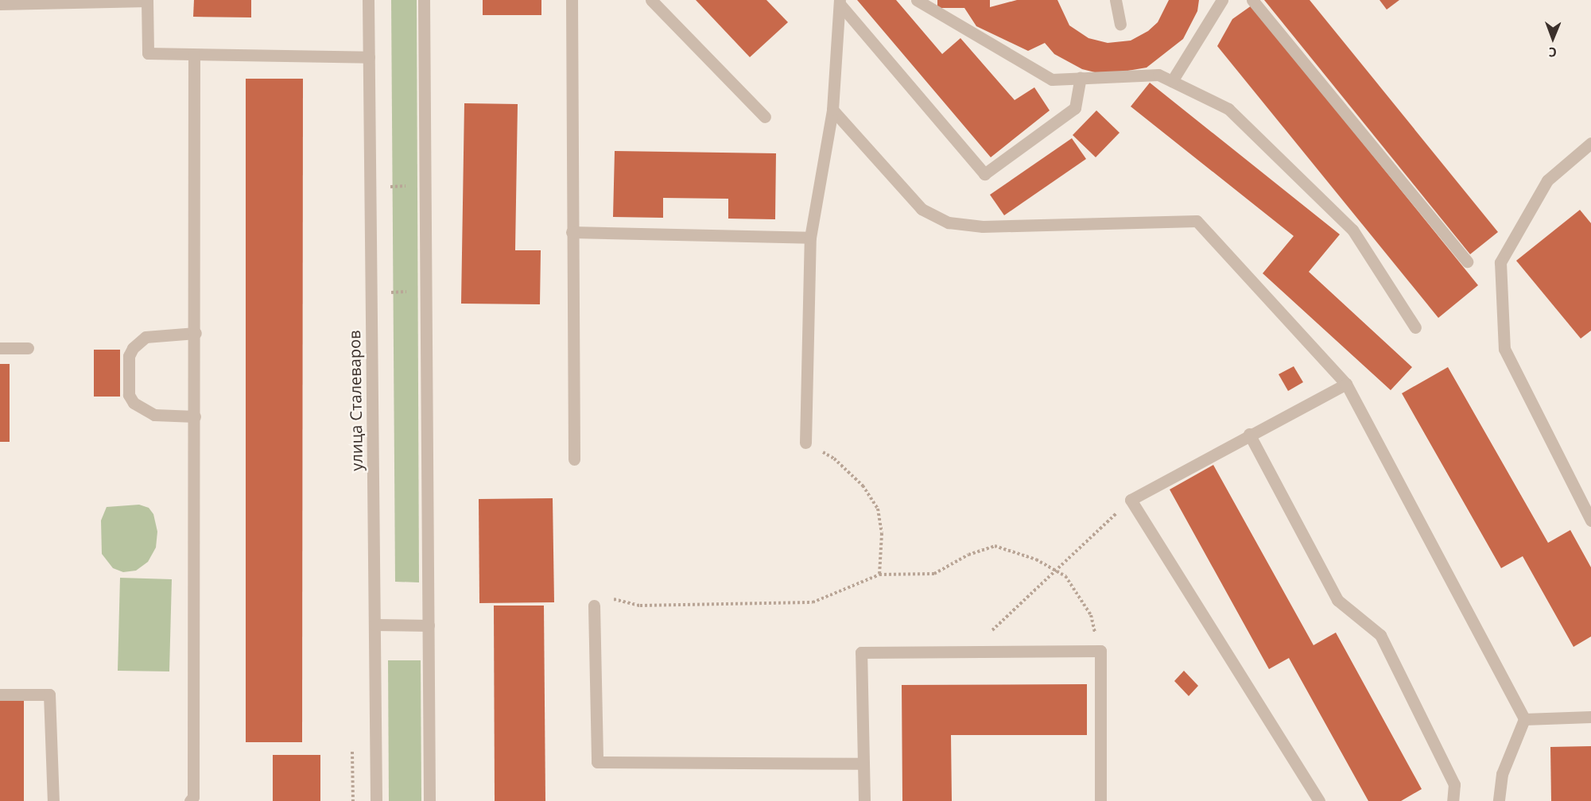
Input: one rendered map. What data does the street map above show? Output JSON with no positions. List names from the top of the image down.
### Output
{
  "streets": {
    "street": ["улица Сталеваров"]
  },
  "north": "bottom"
}
